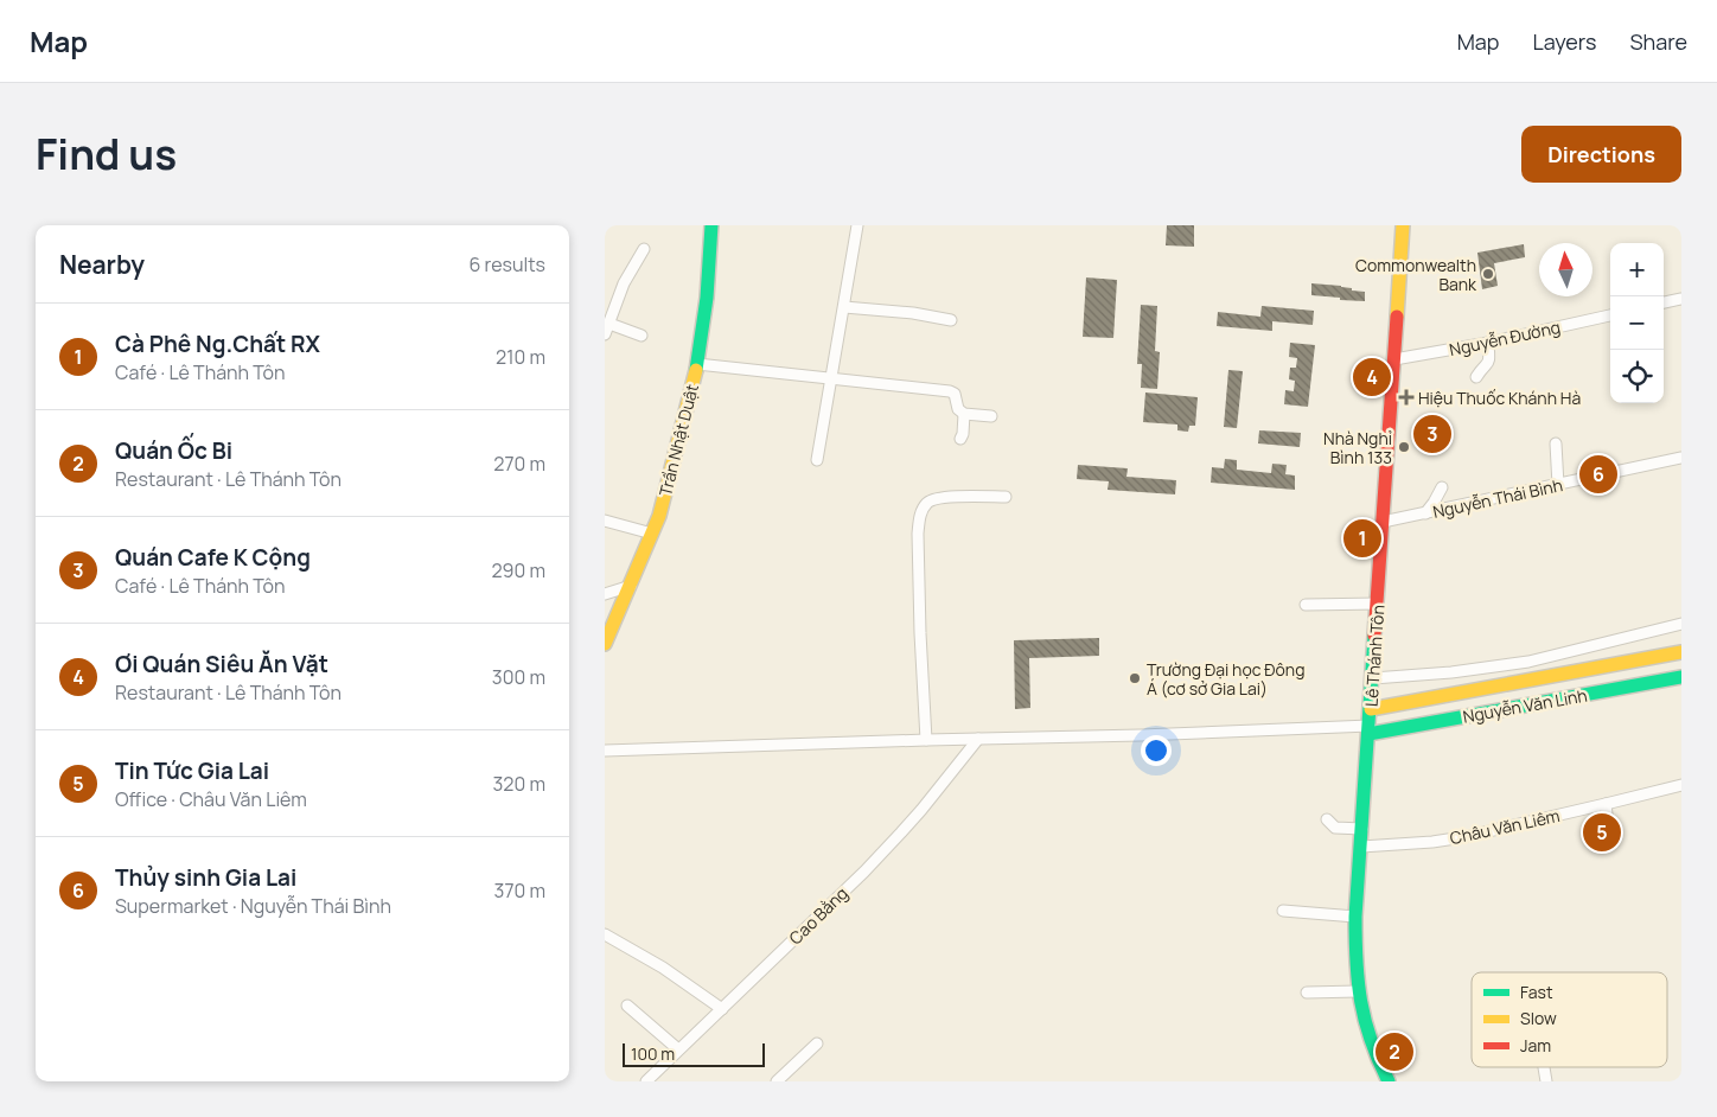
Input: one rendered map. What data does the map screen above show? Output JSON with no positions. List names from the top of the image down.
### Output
{
  "streets": {
    "street": [
      "Nguyễn Đường",
      "Trần Nhật Duật",
      "Nguyễn Thái Bình",
      "Lê Thánh Tôn",
      "Nguyễn Văn Linh",
      "Châu Văn Liêm",
      "Cao Bằng"
    ]
  },
  "crossings": [
    ["Nguyễn Đường", "Lê Thánh Tôn"],
    ["Nguyễn Thái Bình", "Lê Thánh Tôn"],
    ["Lê Thánh Tôn", "Nguyễn Văn Linh"],
    ["Lê Thánh Tôn", "Châu Văn Liêm"]
  ],
  "places": {
    "other": ["Commonwealth Bank", "Nhà Nghỉ Bình 133", "Trường Đại học Đông Á (cơ sở Gia Lai)"],
    "health": ["Hiệu Thuốc Khánh Hà"]
  },
  "legend": ["Fast", "Slow", "Jam"],
  "scale_bar": "100 m",
  "north": "top",
  "page": {
    "header": "Map",
    "nav": ["Map", "Layers", "Share"],
    "title": "Find us",
    "buttons": "Directions",
    "heading": ["Nearby", "6 results"],
    "map_buttons": ["+", "−"],
    "list": [
      {
        "mark": "1",
        "name": "Cà Phê Ng.Chất RX",
        "note": "Café · Lê Thánh Tôn",
        "value": "210 m"
      },
      {
        "mark": "2",
        "name": "Quán Ốc Bi",
        "note": "Restaurant · Lê Thánh Tôn",
        "value": "270 m"
      },
      {
        "mark": "3",
        "name": "Quán Cafe K Cộng",
        "note": "Café · Lê Thánh Tôn",
        "value": "290 m"
      },
      {
        "mark": "4",
        "name": "Ơi Quán Siêu Ăn Vặt",
        "note": "Restaurant · Lê Thánh Tôn",
        "value": "300 m"
      },
      {
        "mark": "5",
        "name": "Tin Tức Gia Lai",
        "note": "Office · Châu Văn Liêm",
        "value": "320 m"
      },
      {
        "mark": "6",
        "name": "Thủy sinh Gia Lai",
        "note": "Supermarket · Nguyễn Thái Bình",
        "value": "370 m"
      }
    ],
    "pins": [
      "4",
      "3",
      "6",
      "1",
      "5",
      "2"
    ],
    "scale": "100 m"
  }
}
